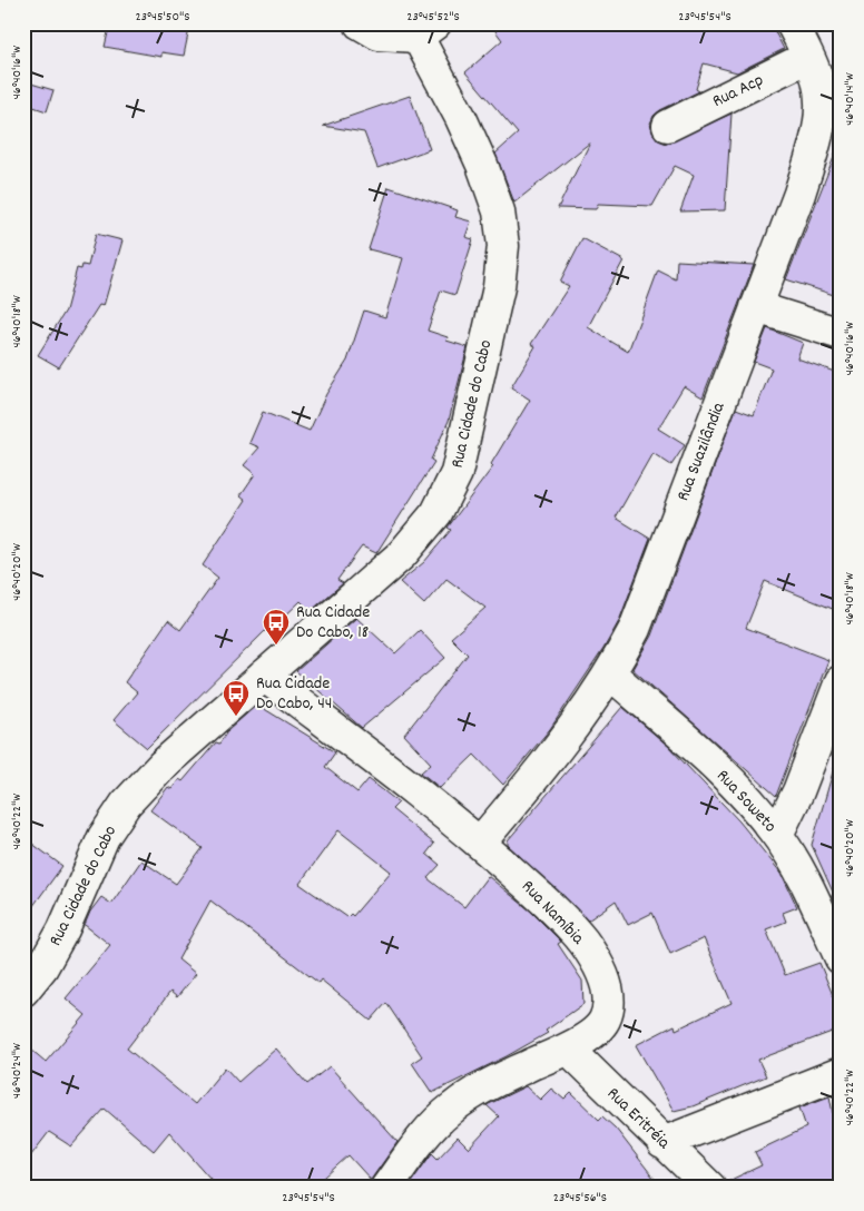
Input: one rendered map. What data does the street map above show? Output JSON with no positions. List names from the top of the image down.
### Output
{
  "streets": {
    "street": [
      "Rua Acp",
      "Rua Cidade do Cabo",
      "Rua Suazilândia",
      "Rua Soweto",
      "Rua Namíbia",
      "Rua Eritréia"
    ]
  },
  "crossings": [
    ["Rua Acp", "Rua Suazilândia"],
    ["Rua Cidade do Cabo", "Rua Namíbia"],
    ["Rua Suazilândia", "Rua Soweto"],
    ["Rua Suazilândia", "Rua Namíbia"],
    ["Rua Namíbia", "Rua Eritréia"]
  ],
  "places": {
    "bus stop": ["Rua Cidade Do Cabo, 18", "Rua Cidade Do Cabo, 44"]
  },
  "coordinates": [
    "23°45'50\"S",
    "23°45'52\"S",
    "23°45'54\"S",
    "46°40'16\"W",
    "46°40'14\"W",
    "46°40'18\"W",
    "46°40'20\"W",
    "46°40'22\"W",
    "46°40'24\"W",
    "23°45'56\"S"
  ]
}
